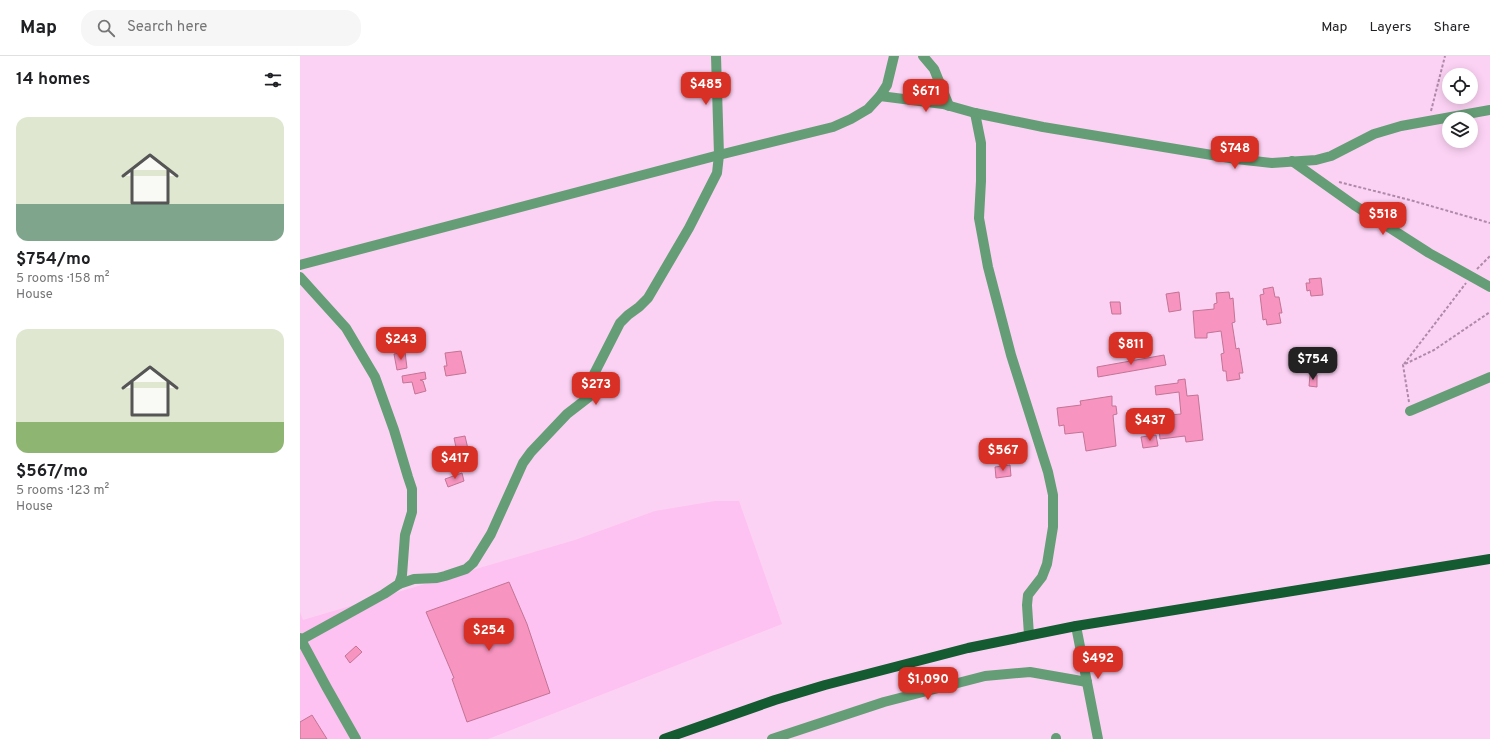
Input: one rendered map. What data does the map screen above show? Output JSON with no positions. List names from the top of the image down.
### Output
{
  "page": {
    "header": "Map",
    "search": "Search here",
    "nav": ["Map", "Layers", "Share"],
    "heading": "14 homes",
    "price": [
      "$485",
      "$671",
      "$748",
      "$518",
      "$243",
      "$811",
      "$754",
      "$273",
      "$437",
      "$567",
      "$417",
      "$254",
      "$492",
      "$1,090"
    ],
    "list": [
      {
        "name": "$754/mo",
        "note": "5 rooms · 158 m² · House"
      },
      {
        "name": "$567/mo",
        "note": "5 rooms · 123 m² · House"
      }
    ]
  }
}
